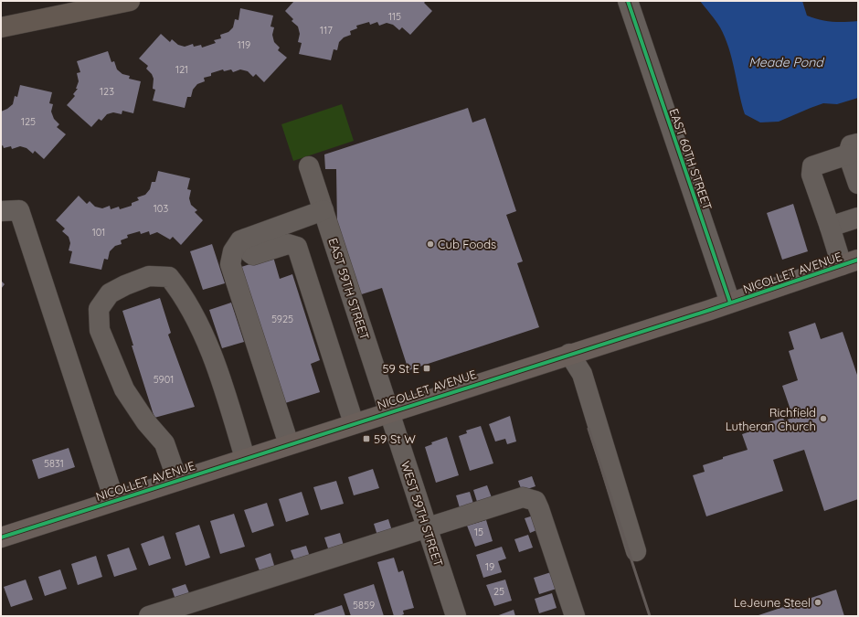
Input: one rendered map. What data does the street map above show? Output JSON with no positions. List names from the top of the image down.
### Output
{
  "streets": {
    "main road": ["NICOLLET AVENUE"],
    "street": ["EAST 60TH STREET", "EAST 59TH STREET", "WEST 59TH STREET"]
  },
  "crossings": [
    ["EAST 60TH STREET", "NICOLLET AVENUE"],
    ["NICOLLET AVENUE", "EAST 59TH STREET"],
    ["NICOLLET AVENUE", "WEST 59TH STREET"],
    ["EAST 59TH STREET", "WEST 59TH STREET"]
  ],
  "water": ["Meade Pond"],
  "places": {
    "other": ["Cub Foods", "Richfield Lutheran Church", "LeJeune Steel"],
    "transit": ["59 St E", "59 St W"]
  },
  "house_numbers": [
    "115",
    "117",
    "119",
    "121",
    "123",
    "125",
    "103",
    "101",
    "5925",
    "5901",
    "5831",
    "15",
    "19",
    "25",
    "5859"
  ]
}
